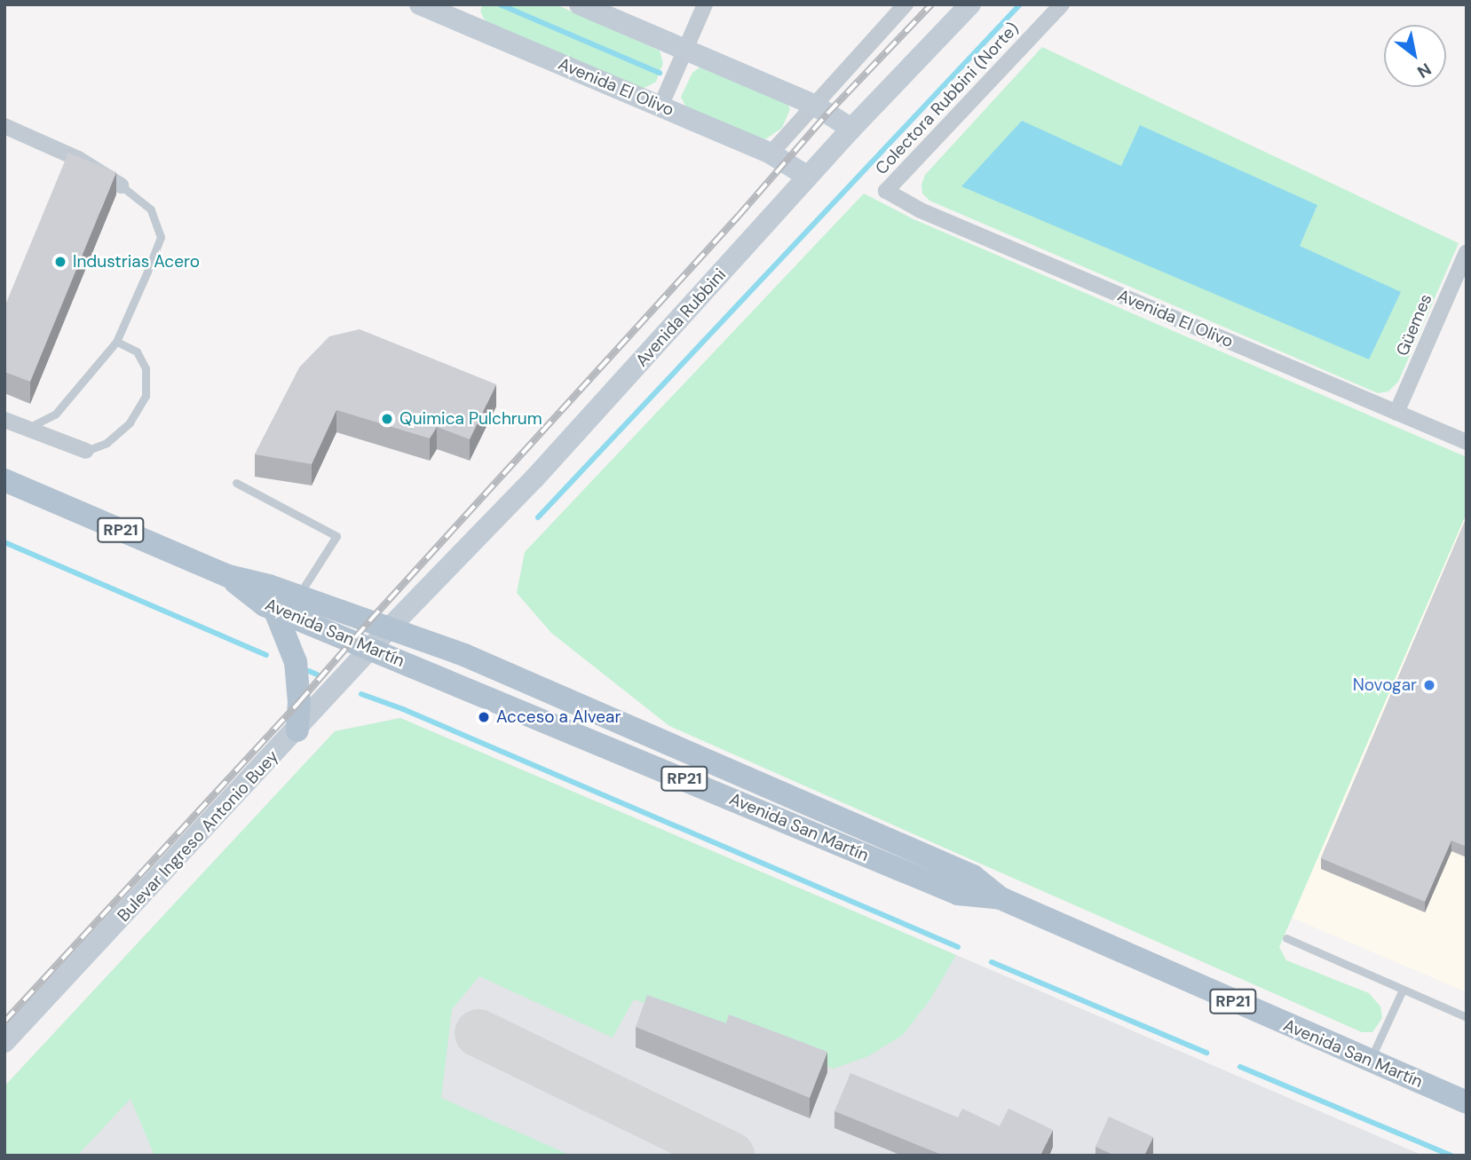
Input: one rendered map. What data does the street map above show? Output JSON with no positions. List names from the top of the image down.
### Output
{
  "streets": {
    "main road": ["RP21", "Avenida San Martín"],
    "street": [
      "Avenida El Olivo",
      "Colectora Rubbini (Norte)",
      "Avenida Rubbini",
      "Güemes",
      "Bulevar Ingreso Antonio Buey"
    ]
  },
  "crossings": [
    ["Avenida El Olivo", "Colectora Rubbini (Norte)"],
    ["Avenida El Olivo", "Avenida Rubbini"],
    ["Avenida El Olivo", "Güemes"],
    ["Avenida Rubbini", "Avenida San Martín"],
    ["Avenida Rubbini", "Bulevar Ingreso Antonio Buey"],
    ["Avenida San Martín", "Bulevar Ingreso Antonio Buey"]
  ],
  "places": [
    "Industrias Acero",
    "Quimica Pulchrum",
    "Novogar",
    "Acceso a Alvear"
  ],
  "north": "bottom right"
}
